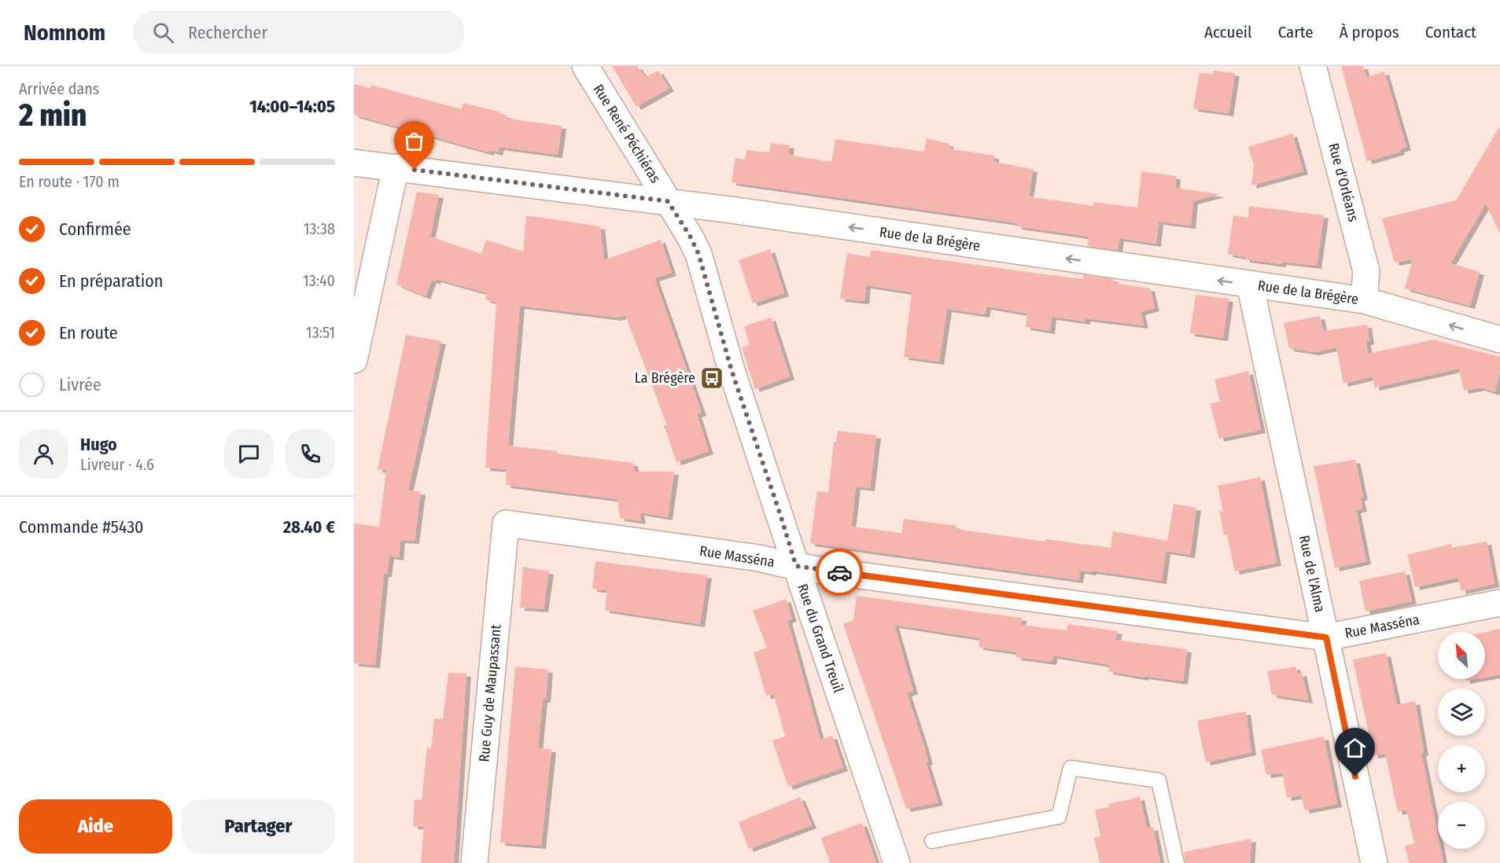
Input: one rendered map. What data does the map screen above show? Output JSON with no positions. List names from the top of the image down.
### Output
{
  "streets": {
    "street": [
      "Rue René Péchiéras",
      "Rue d'Orléans",
      "Rue de la Brégère",
      "Rue Masséna",
      "Rue de l'Alma",
      "Rue du Grand Treuil",
      "Rue Guy de Maupassant"
    ]
  },
  "crossings": [
    ["Rue René Péchiéras", "Rue de la Brégère"],
    ["Rue René Péchiéras", "Rue du Grand Treuil"],
    ["Rue d'Orléans", "Rue de la Brégère"],
    ["Rue de la Brégère", "Rue de l'Alma"],
    ["Rue de la Brégère", "Rue du Grand Treuil"],
    ["Rue Masséna", "Rue de l'Alma"],
    ["Rue Masséna", "Rue du Grand Treuil"],
    ["Rue Masséna", "Rue Guy de Maupassant"]
  ],
  "one_way": ["Rue de la Brégère"],
  "places": {
    "bus stop": ["La Brégère"]
  },
  "north": "top left",
  "page": {
    "header": "Nomnom",
    "search": "Rechercher",
    "nav": [
      "Accueil",
      "Carte",
      "À propos",
      "Contact"
    ],
    "heading": ["2 min", "Arrivée dans", "14:00–14:05"],
    "panel": [
      "Hugo",
      "Livreur · 4.6",
      "Commande #5430",
      "28.40 €"
    ],
    "bar": "En route · 170 m",
    "list": [
      ["Confirmée", "13:38"],
      ["En préparation", "13:40"],
      ["En route", "13:51"],
      "Livrée"
    ],
    "map_buttons": ["+", "−"],
    "buttons": ["Aide", "Partager"]
  }
}
